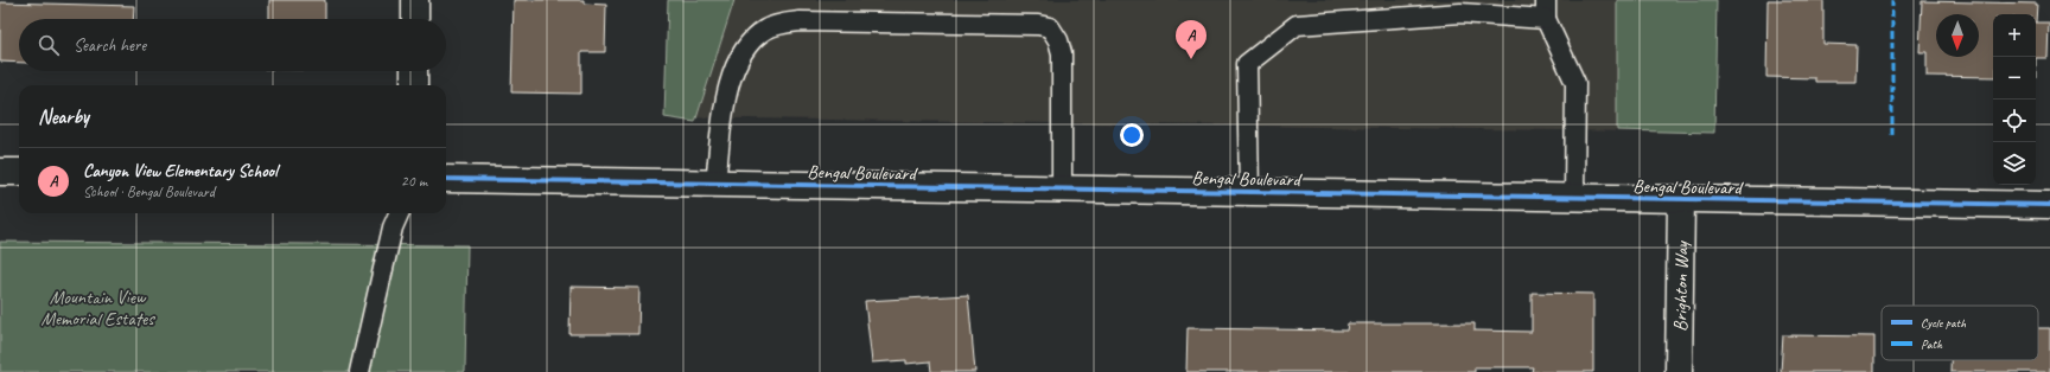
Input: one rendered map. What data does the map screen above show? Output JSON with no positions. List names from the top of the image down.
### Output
{
  "streets": {
    "main road": ["Bengal Boulevard", "Brighton Way"]
  },
  "crossings": [
    ["Bengal Boulevard", "Brighton Way"]
  ],
  "parks": ["Mountain View Memorial Estates"],
  "legend": ["Cycle path", "Path"],
  "north": "bottom",
  "page": {
    "map_buttons": ["+", "−"],
    "search": "Search here",
    "pins": "A",
    "heading": "Nearby",
    "list": [
      {
        "mark": "A",
        "name": "Canyon View Elementary School",
        "note": "School · Bengal Boulevard",
        "value": "20 m"
      }
    ]
  }
}
